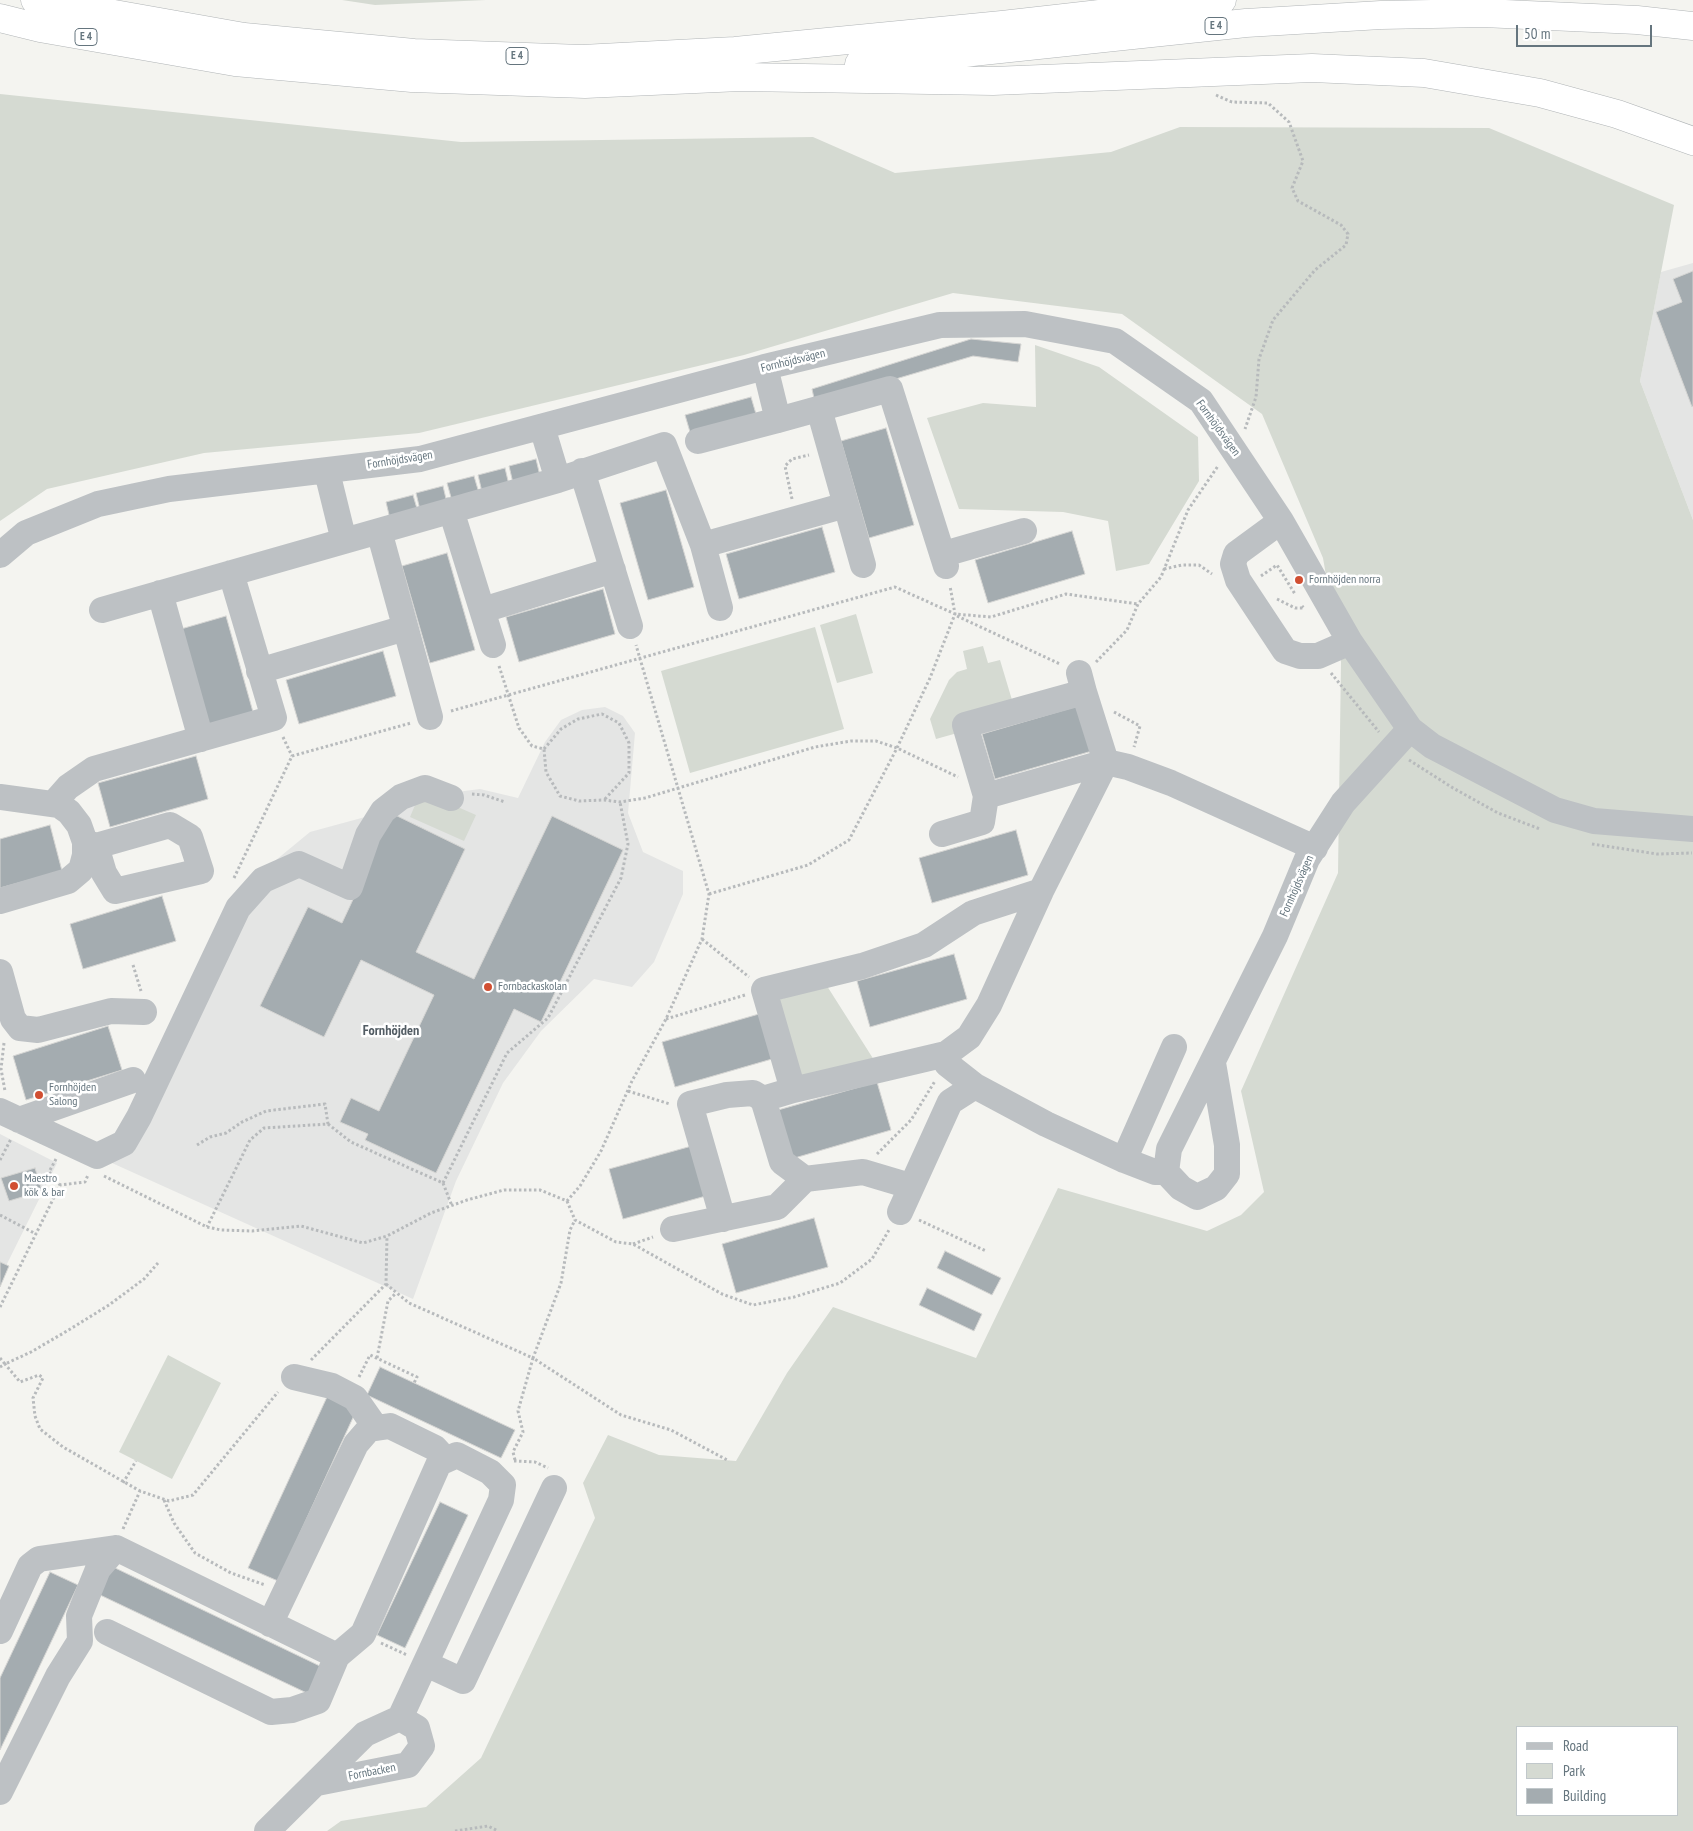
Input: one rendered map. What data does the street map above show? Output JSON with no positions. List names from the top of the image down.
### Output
{
  "streets": {
    "highway": ["E 4"],
    "street": ["Fornhöjdsvägen", "Fornbacken"]
  },
  "districts": ["Fornhöjden"],
  "places": [
    "Fornhöjden norra",
    "Fornbackaskolan",
    "Fornhöjden Salong",
    "Maestro kök & bar"
  ],
  "legend": ["Road", "Park", "Building"],
  "scale_bar": "50 m"
}
